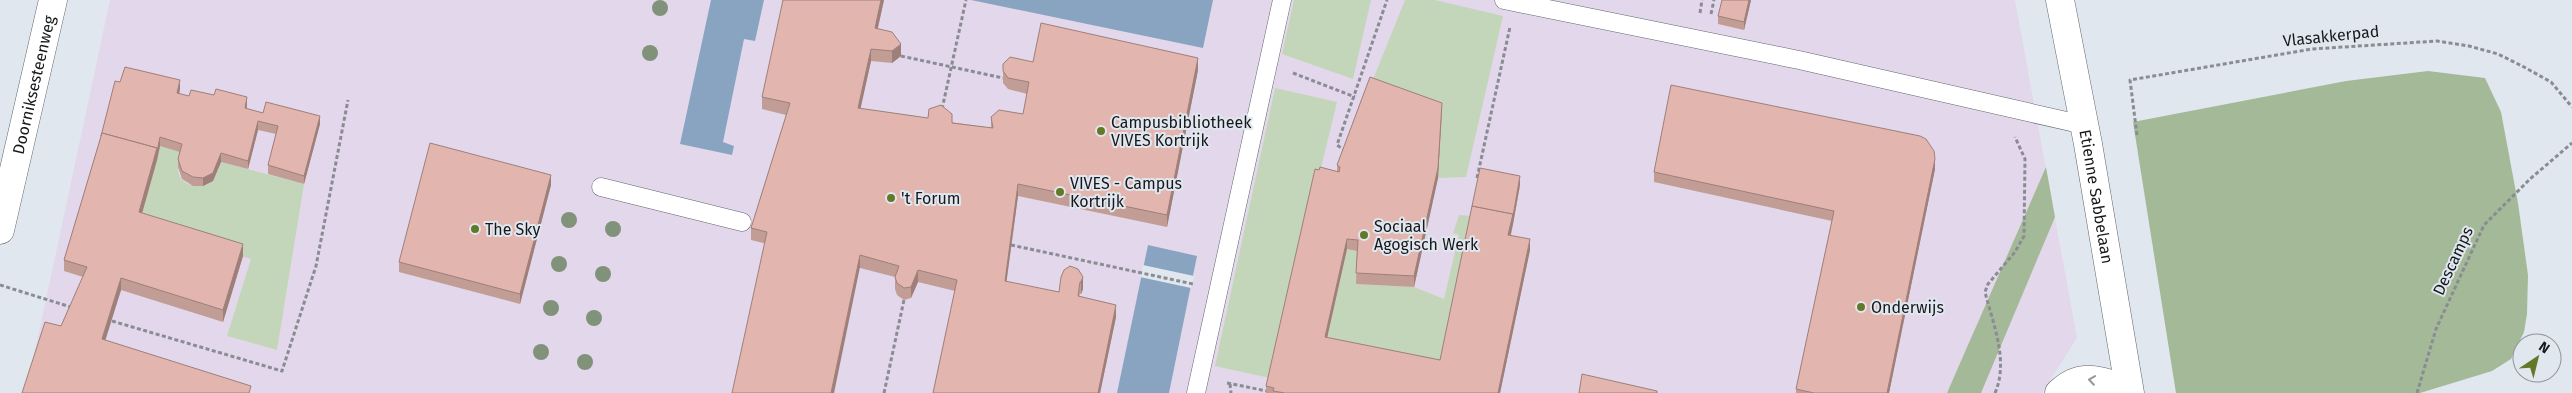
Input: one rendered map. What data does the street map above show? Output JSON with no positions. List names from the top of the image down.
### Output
{
  "streets": {
    "street": ["Doorniksesteenweg", "Etienne Sabbelaan"],
    "path": ["Vlasakkerpad", "Descamps"]
  },
  "places": [
    "Campusbibliotheek VIVES Kortrijk",
    "VIVES - Campus Kortrijk",
    "'t Forum",
    "The Sky",
    "Sociaal Agogisch Werk",
    "Onderwijs"
  ],
  "north": "top right"
}
